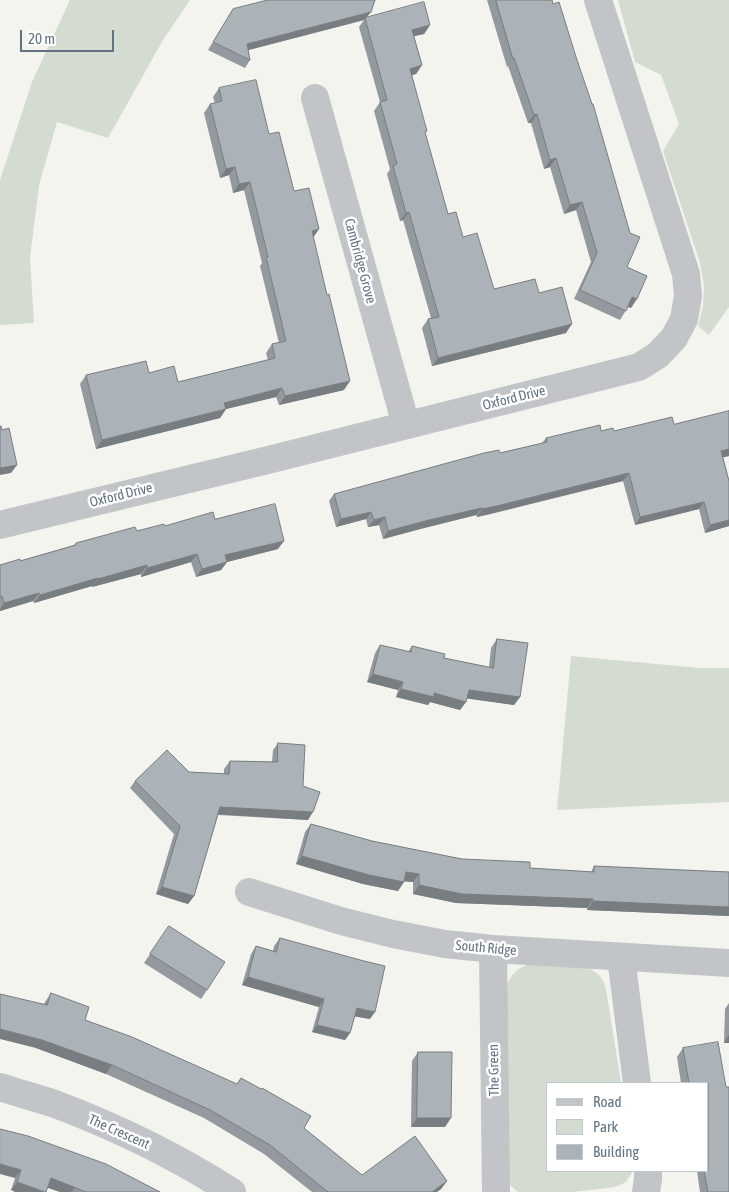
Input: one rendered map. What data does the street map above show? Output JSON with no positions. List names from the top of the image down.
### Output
{
  "streets": {
    "street": [
      "Cambridge Grove",
      "Oxford Drive",
      "South Ridge",
      "The Green",
      "The Crescent"
    ]
  },
  "crossings": [
    ["Cambridge Grove", "Oxford Drive"],
    ["South Ridge", "The Green"]
  ],
  "legend": ["Road", "Park", "Building"],
  "scale_bar": "20 m"
}
